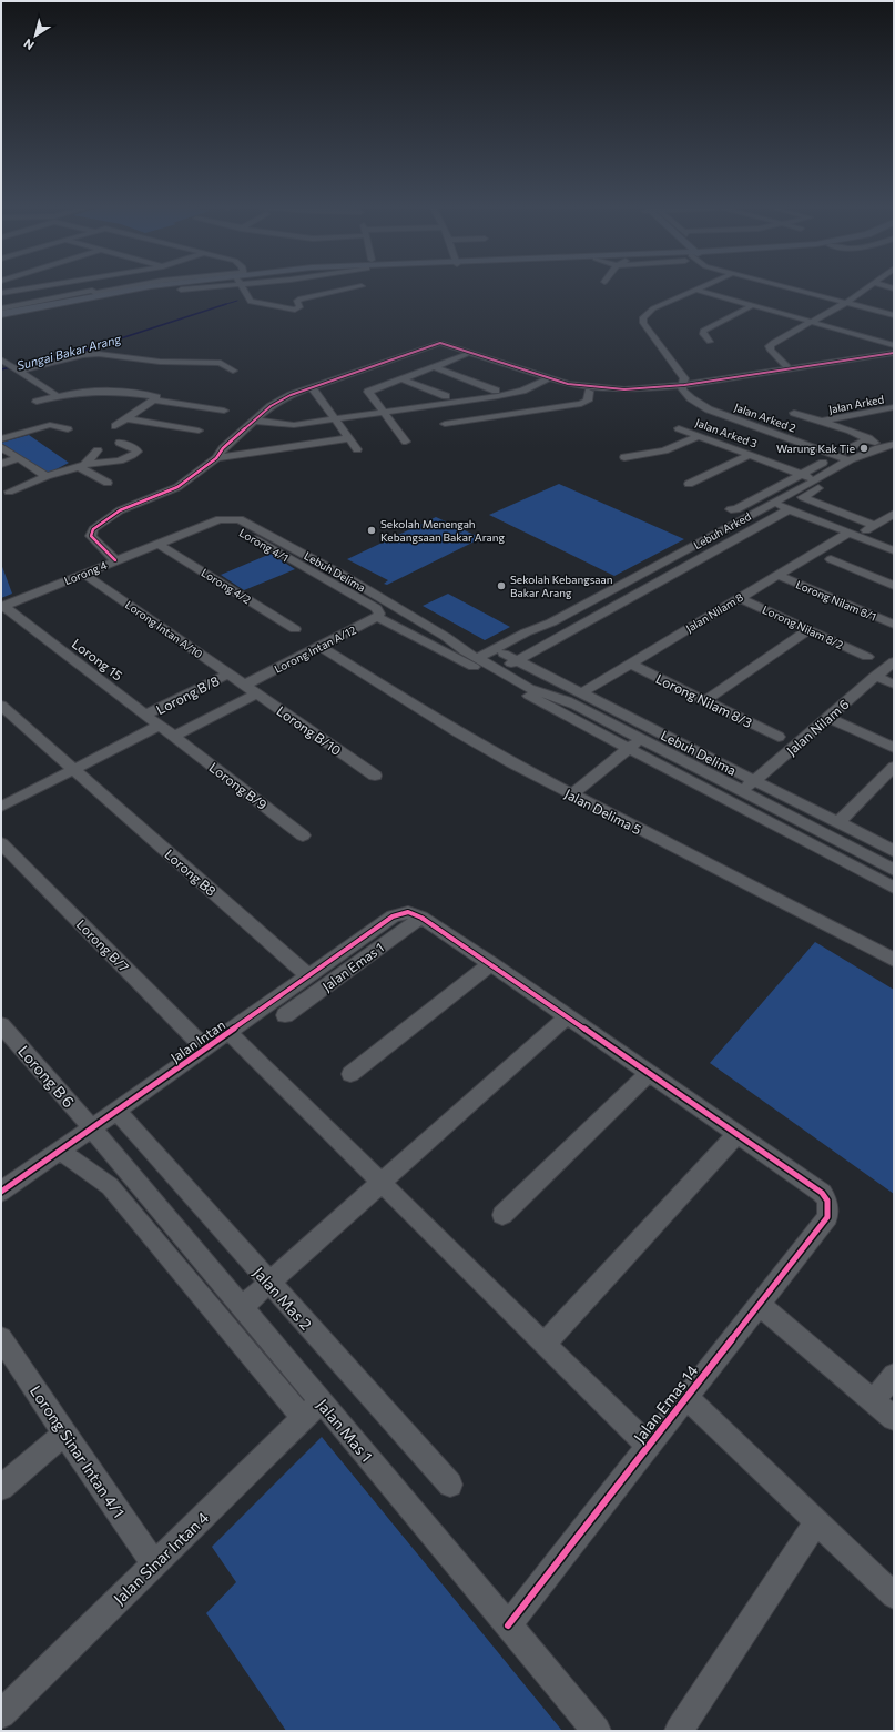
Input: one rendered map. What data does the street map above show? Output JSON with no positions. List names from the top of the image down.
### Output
{
  "streets": {
    "street": [
      "Jalan Arked",
      "Jalan Arked 2",
      "Jalan Arked 3",
      "Lebuh Arked",
      "Lorong 4/1",
      "Lebuh Delima",
      "Lorong 4",
      "Lorong 4/2",
      "Lorong Nilam 8/1",
      "Jalan Nilam 8",
      "Lorong Nilam 8/2",
      "Lorong Intan A/10",
      "Lorong Intan A/12",
      "Lorong 15",
      "Lorong B/8",
      "Lorong Nilam 8/3",
      "Jalan Nilam 6",
      "Lorong B/10",
      "Lorong B/9",
      "Jalan Delima 5",
      "Lorong B8",
      "Lorong B/7",
      "Jalan Emas 1",
      "Jalan Intan",
      "Lorong B 6",
      "Jalan Mas 2",
      "Jalan Emas 14",
      "Jalan Mas 1",
      "Lorong Sinar Intan 4/1",
      "Jalan Sinar Intan 4"
    ]
  },
  "crossings": [
    ["Jalan Arked 2", "Lebuh Arked"],
    ["Jalan Arked 3", "Lebuh Arked"],
    ["Lebuh Arked", "Lebuh Delima"],
    ["Lorong 4/1", "Lebuh Delima"],
    ["Lorong 4/1", "Lorong 4"],
    ["Lorong 4/1", "Lorong Intan A/12"],
    ["Lebuh Delima", "Lorong 4"],
    ["Lebuh Delima", "Jalan Nilam 8"],
    ["Lebuh Delima", "Jalan Nilam 6"],
    ["Lorong 4", "Lorong 4/2"],
    ["Lorong 4", "Lorong Intan A/10"],
    ["Lorong 4", "Lorong 15"],
    ["Lorong Nilam 8/1", "Jalan Nilam 8"],
    ["Jalan Nilam 8", "Lorong Nilam 8/2"],
    ["Jalan Nilam 8", "Lorong Nilam 8/3"],
    ["Lorong Intan A/10", "Lorong Intan A/12"],
    ["Lorong Intan A/10", "Lorong B/8"],
    ["Lorong Intan A/10", "Lorong B/10"],
    ["Lorong Intan A/12", "Lorong B/10"],
    ["Lorong Intan A/12", "Jalan Delima 5"],
    ["Lorong 15", "Lorong B/8"],
    ["Lorong 15", "Lorong B/9"],
    ["Lorong B8", "Jalan Intan"],
    ["Lorong B/7", "Jalan Intan"],
    ["Jalan Emas 1", "Jalan Intan"],
    ["Jalan Intan", "Lorong B 6"],
    ["Jalan Intan", "Jalan Mas 2"],
    ["Jalan Intan", "Jalan Mas 1"],
    ["Lorong B 6", "Jalan Mas 1"],
    ["Jalan Emas 14", "Jalan Mas 1"],
    ["Jalan Mas 1", "Jalan Sinar Intan 4"],
    ["Lorong Sinar Intan 4/1", "Jalan Sinar Intan 4"]
  ],
  "water": ["Sungai Bakar Arang"],
  "places": ["Warung Kak Tie", "Sekolah Menengah Kebangsaan Bakar Arang", "Sekolah Kebangsaan Bakar Arang"],
  "north": "bottom left"
}
